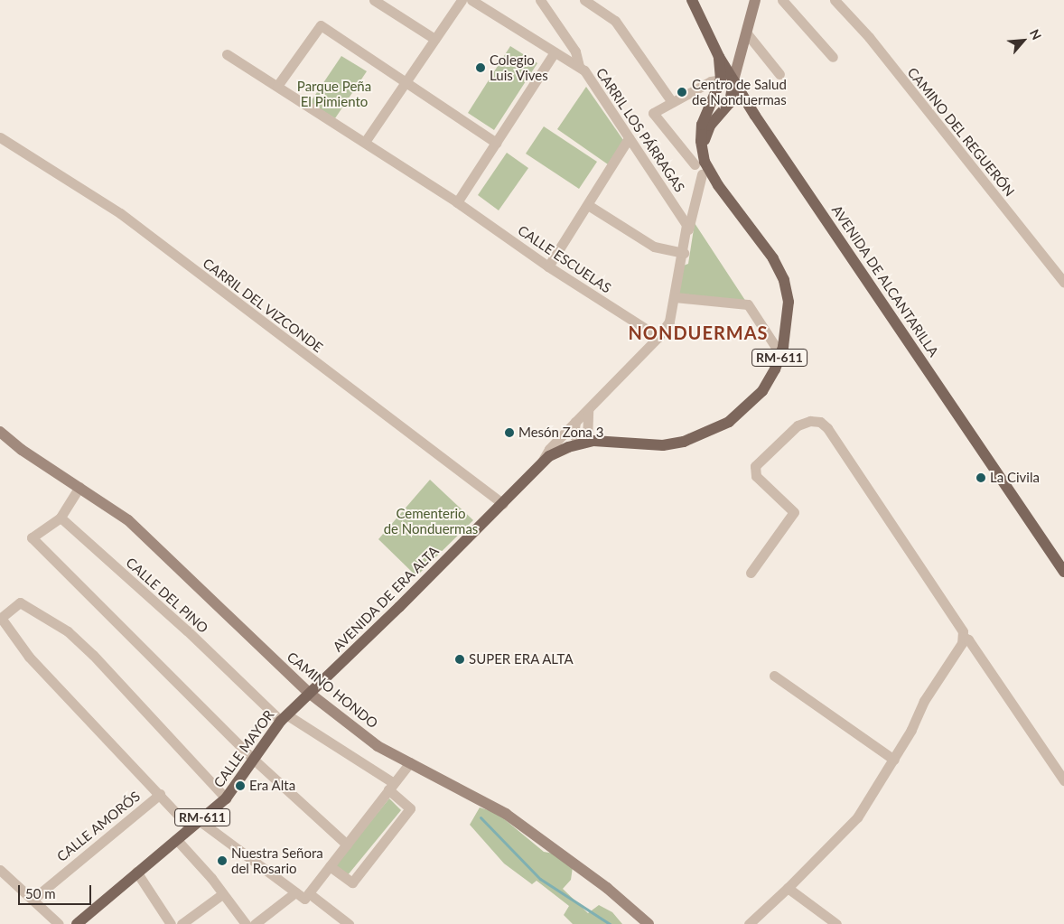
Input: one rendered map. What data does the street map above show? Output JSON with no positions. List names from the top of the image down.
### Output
{
  "streets": {
    "main road": [
      "AVENIDA DE ALCANTARILLA",
      "RM-611",
      "AVENIDA DE ERA ALTA",
      "CAMINO HONDO",
      "CALLE MAYOR"
    ],
    "street": [
      "CARRIL LOS PÁRRAGAS",
      "CAMINO DEL REGUERÓN",
      "CALLE ESCUELAS",
      "CARRIL DEL VIZCONDE",
      "CALLE DEL PINO",
      "CALLE AMORÓS"
    ]
  },
  "crossings": [
    ["CARRIL LOS PÁRRAGAS", "CALLE ESCUELAS"],
    ["CARRIL LOS PÁRRAGAS", "AVENIDA DE ERA ALTA"],
    ["AVENIDA DE ALCANTARILLA", "AVENIDA DE ERA ALTA"],
    ["CARRIL DEL VIZCONDE", "AVENIDA DE ERA ALTA"],
    ["CALLE DEL PINO", "CALLE MAYOR"],
    ["AVENIDA DE ERA ALTA", "CAMINO HONDO"],
    ["AVENIDA DE ERA ALTA", "CALLE MAYOR"],
    ["CAMINO HONDO", "CALLE MAYOR"]
  ],
  "districts": ["NONDUERMAS"],
  "parks": ["Parque Peña El Pimiento", "Cementerio de Nonduermas"],
  "places": [
    "Colegio Luis Vives",
    "Centro de Salud de Nonduermas",
    "Mesón Zona 3",
    "La Civila",
    "SUPER ERA ALTA",
    "Era Alta",
    "Nuestra Señora del Rosario"
  ],
  "scale_bar": "50 m",
  "north": "top right"
}
